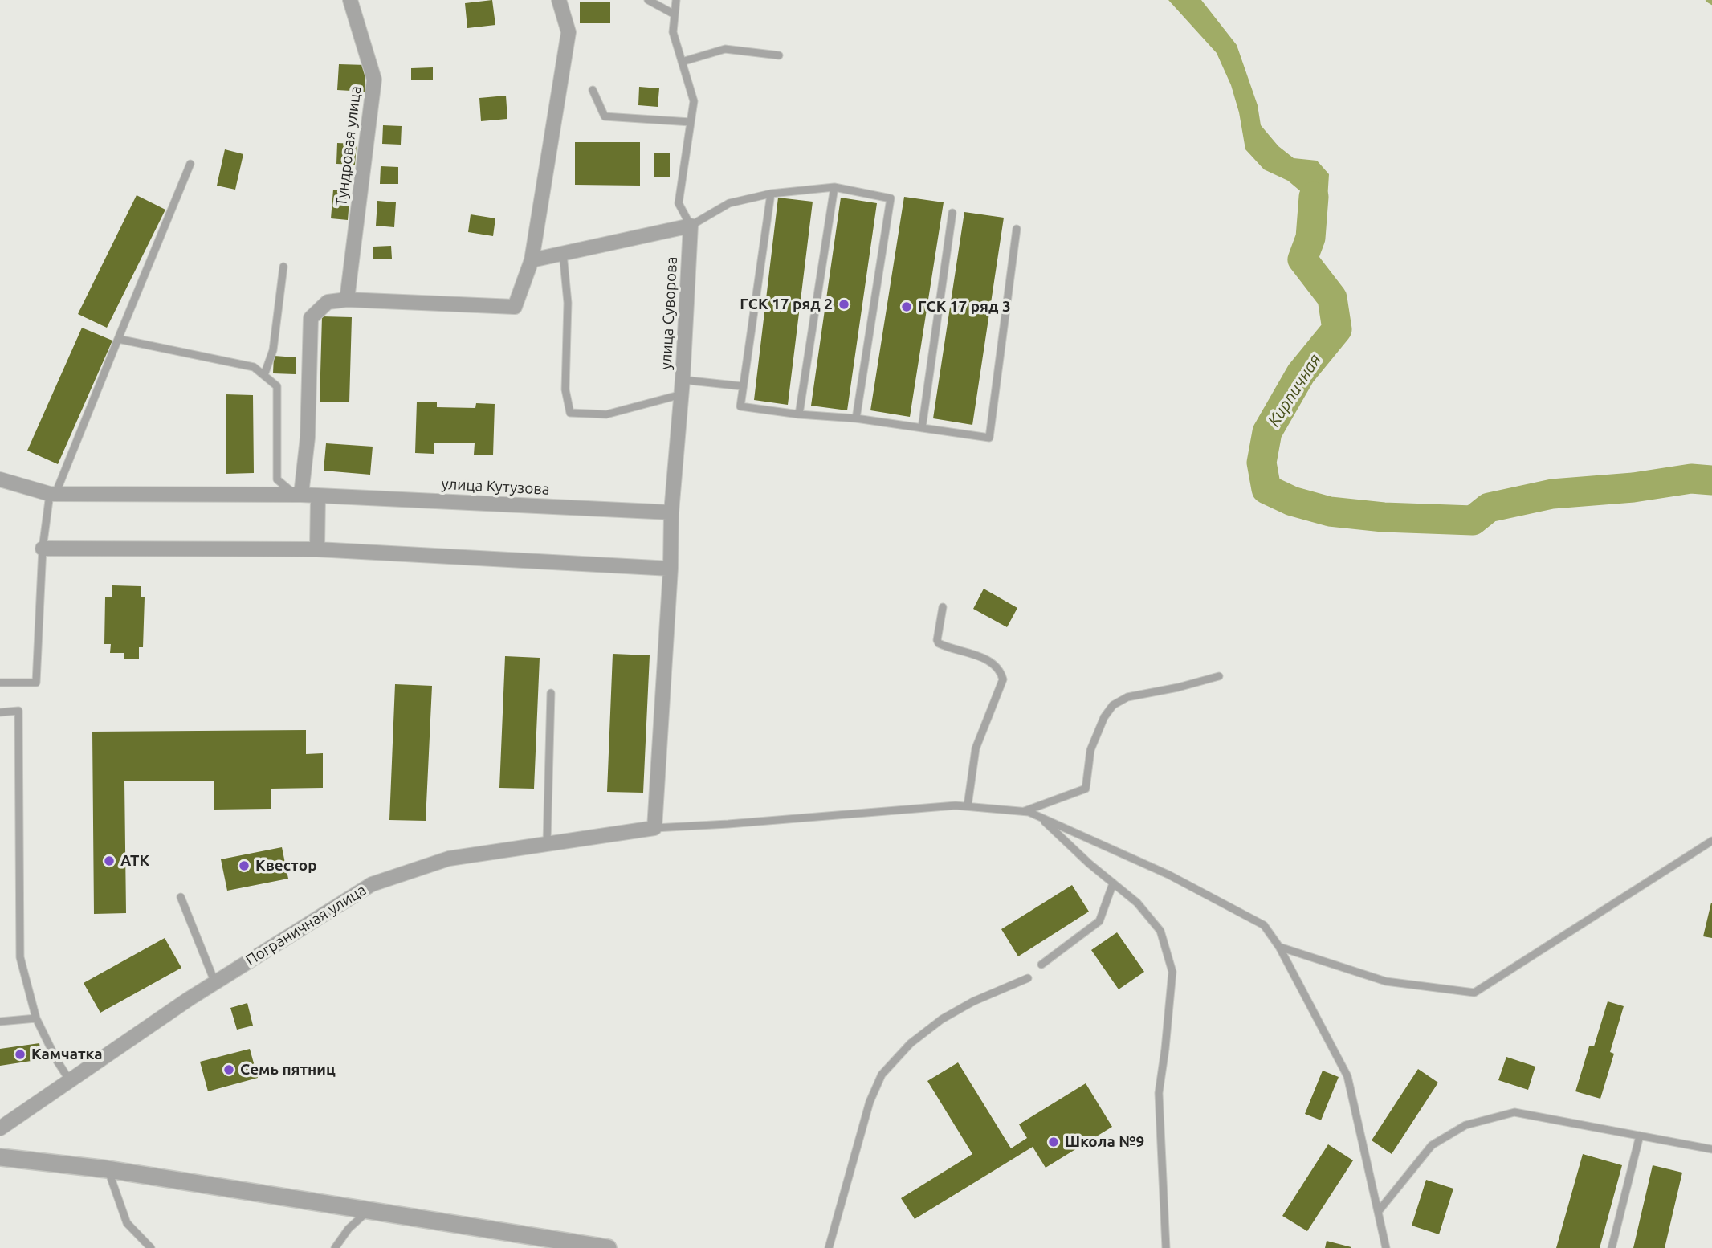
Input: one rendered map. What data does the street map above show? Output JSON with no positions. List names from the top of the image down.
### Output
{
  "streets": {
    "street": [
      "Тундровая улица",
      "улица Суворова",
      "улица Кутузова",
      "Пограничная улица"
    ]
  },
  "crossings": [
    ["улица Суворова", "улица Кутузова"],
    ["улица Суворова", "Пограничная улица"]
  ],
  "water": ["Кирпичная"],
  "places": [
    "ГСК 17 ряд 2",
    "ГСК 17 ряд 3",
    "АТК",
    "Квестор",
    "Камчатка",
    "Семь пятниц",
    "Школа №9"
  ]
}
